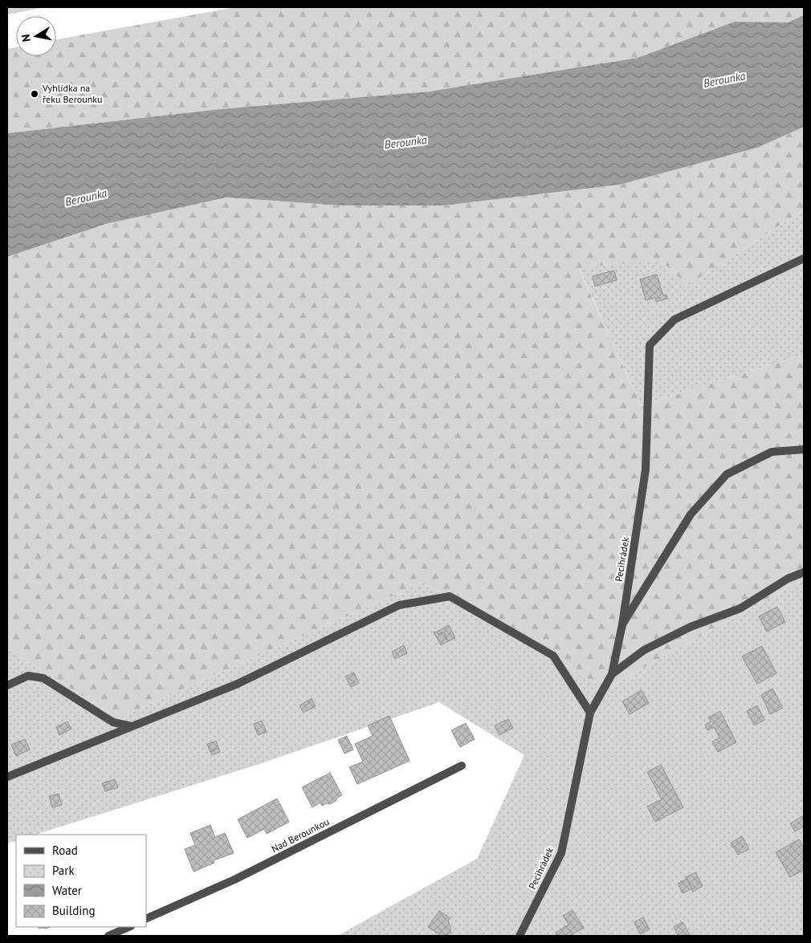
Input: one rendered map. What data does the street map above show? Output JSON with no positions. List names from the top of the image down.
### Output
{
  "streets": {
    "street": ["Pecihrádek", "Nad Berounkou"]
  },
  "water": ["Berounka"],
  "places": ["Vyhlídka na řeku Berounku"],
  "legend": [
    "Road",
    "Park",
    "Water",
    "Building"
  ],
  "north": "left"
}
